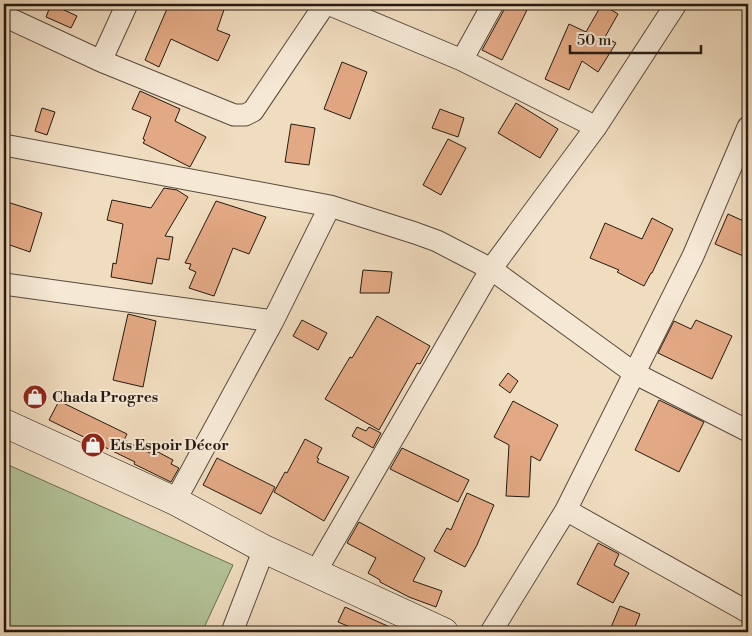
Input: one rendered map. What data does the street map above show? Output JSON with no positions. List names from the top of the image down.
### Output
{
  "places": {
    "shop": ["Chada Progres", "Ets Espoir Décor"]
  },
  "scale_bar": "50 m"
}
